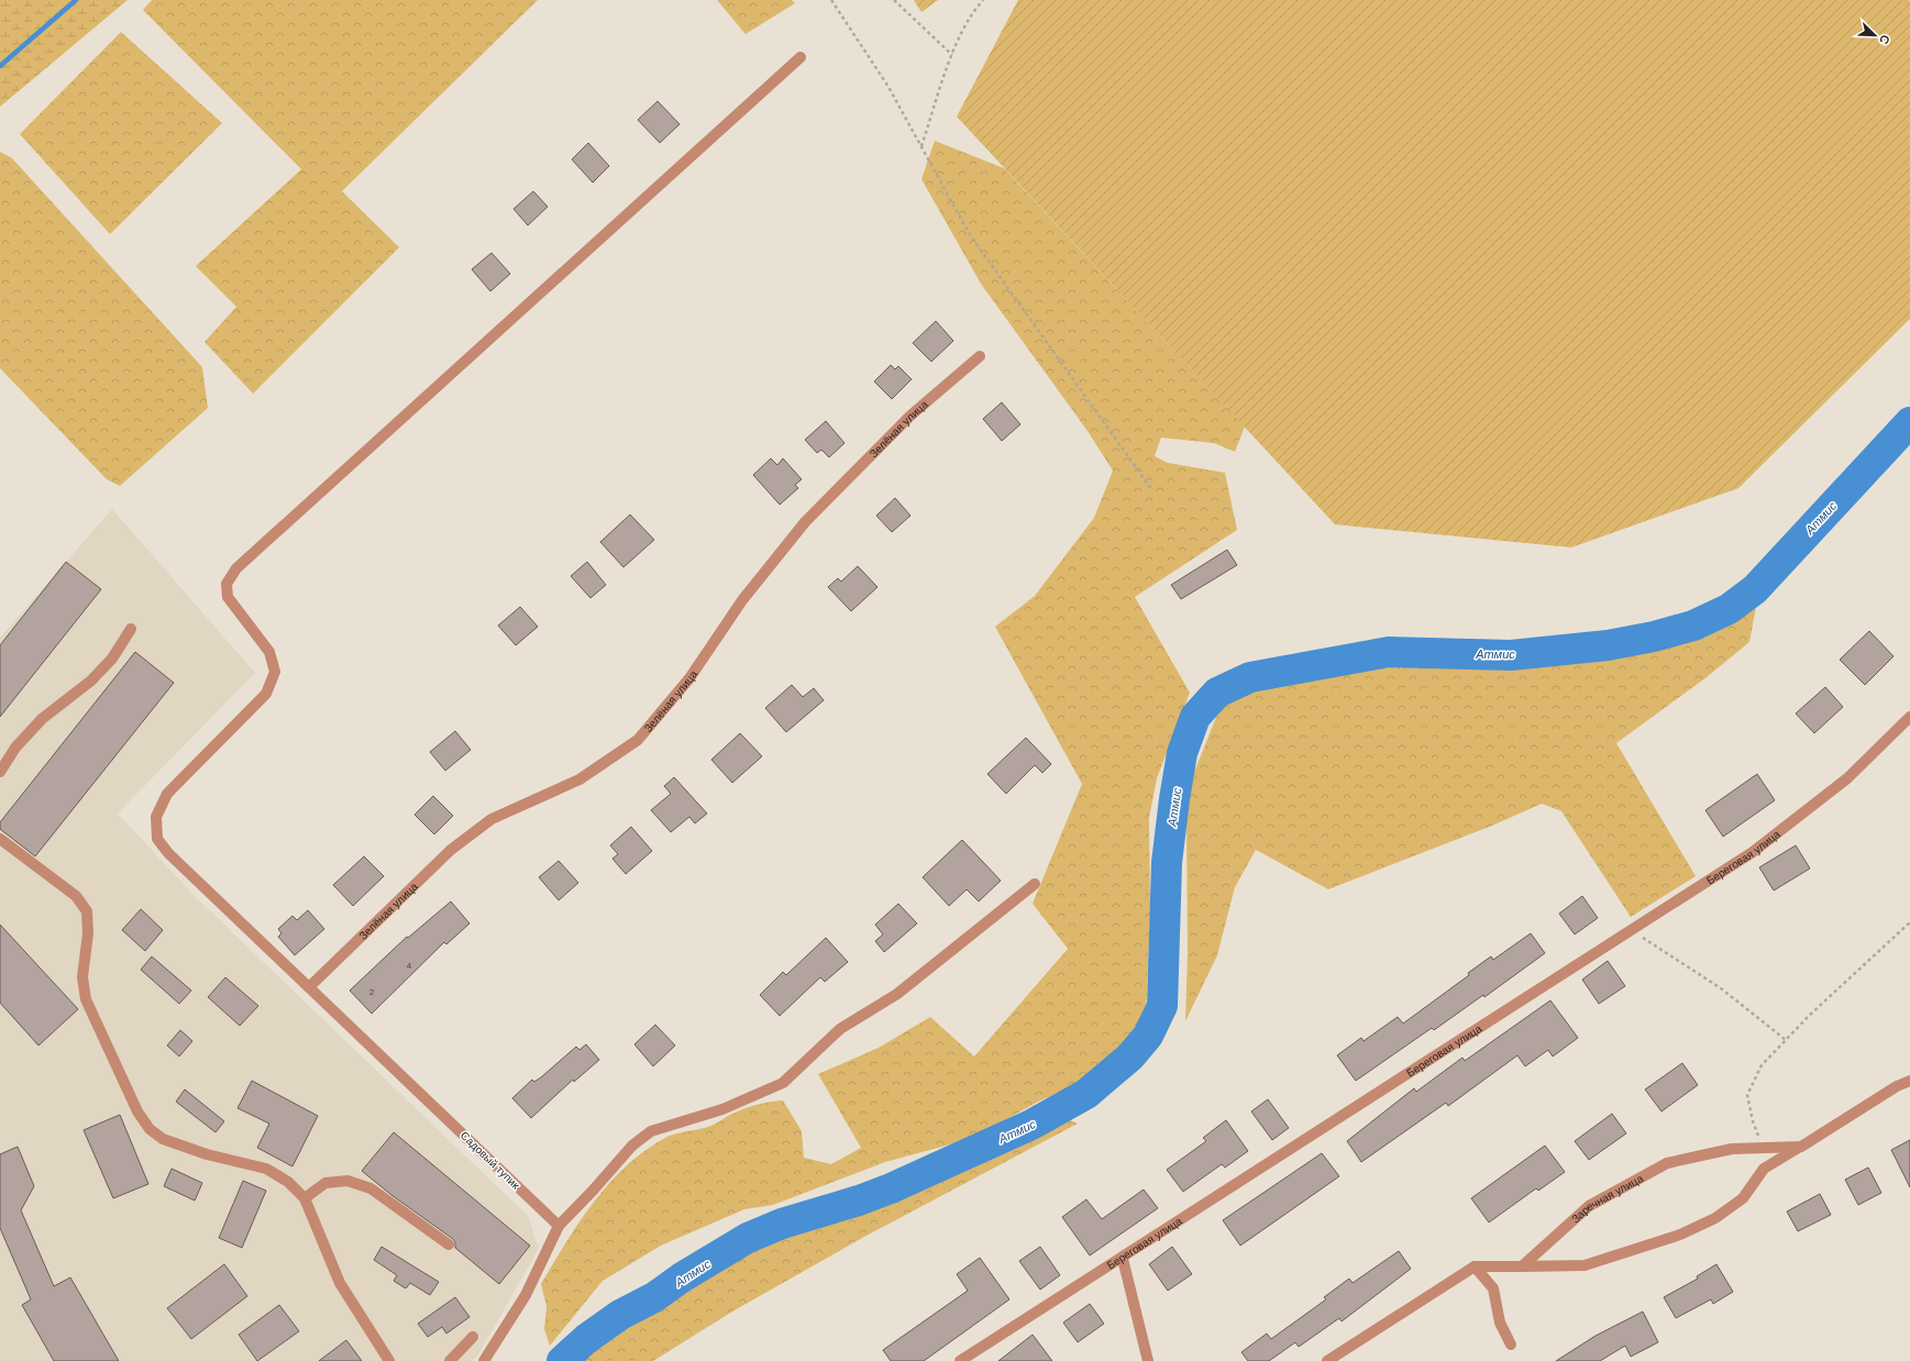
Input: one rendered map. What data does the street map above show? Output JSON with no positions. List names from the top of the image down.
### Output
{
  "streets": {
    "street": [
      "Зелёная улица",
      "Береговая улица",
      "Садовый тупик",
      "Заречная улица"
    ]
  },
  "crossings": [
    ["Зелёная улица", "Садовый тупик"]
  ],
  "water": ["Атмис"],
  "house_numbers": ["4", "2"],
  "north": "bottom right"
}
